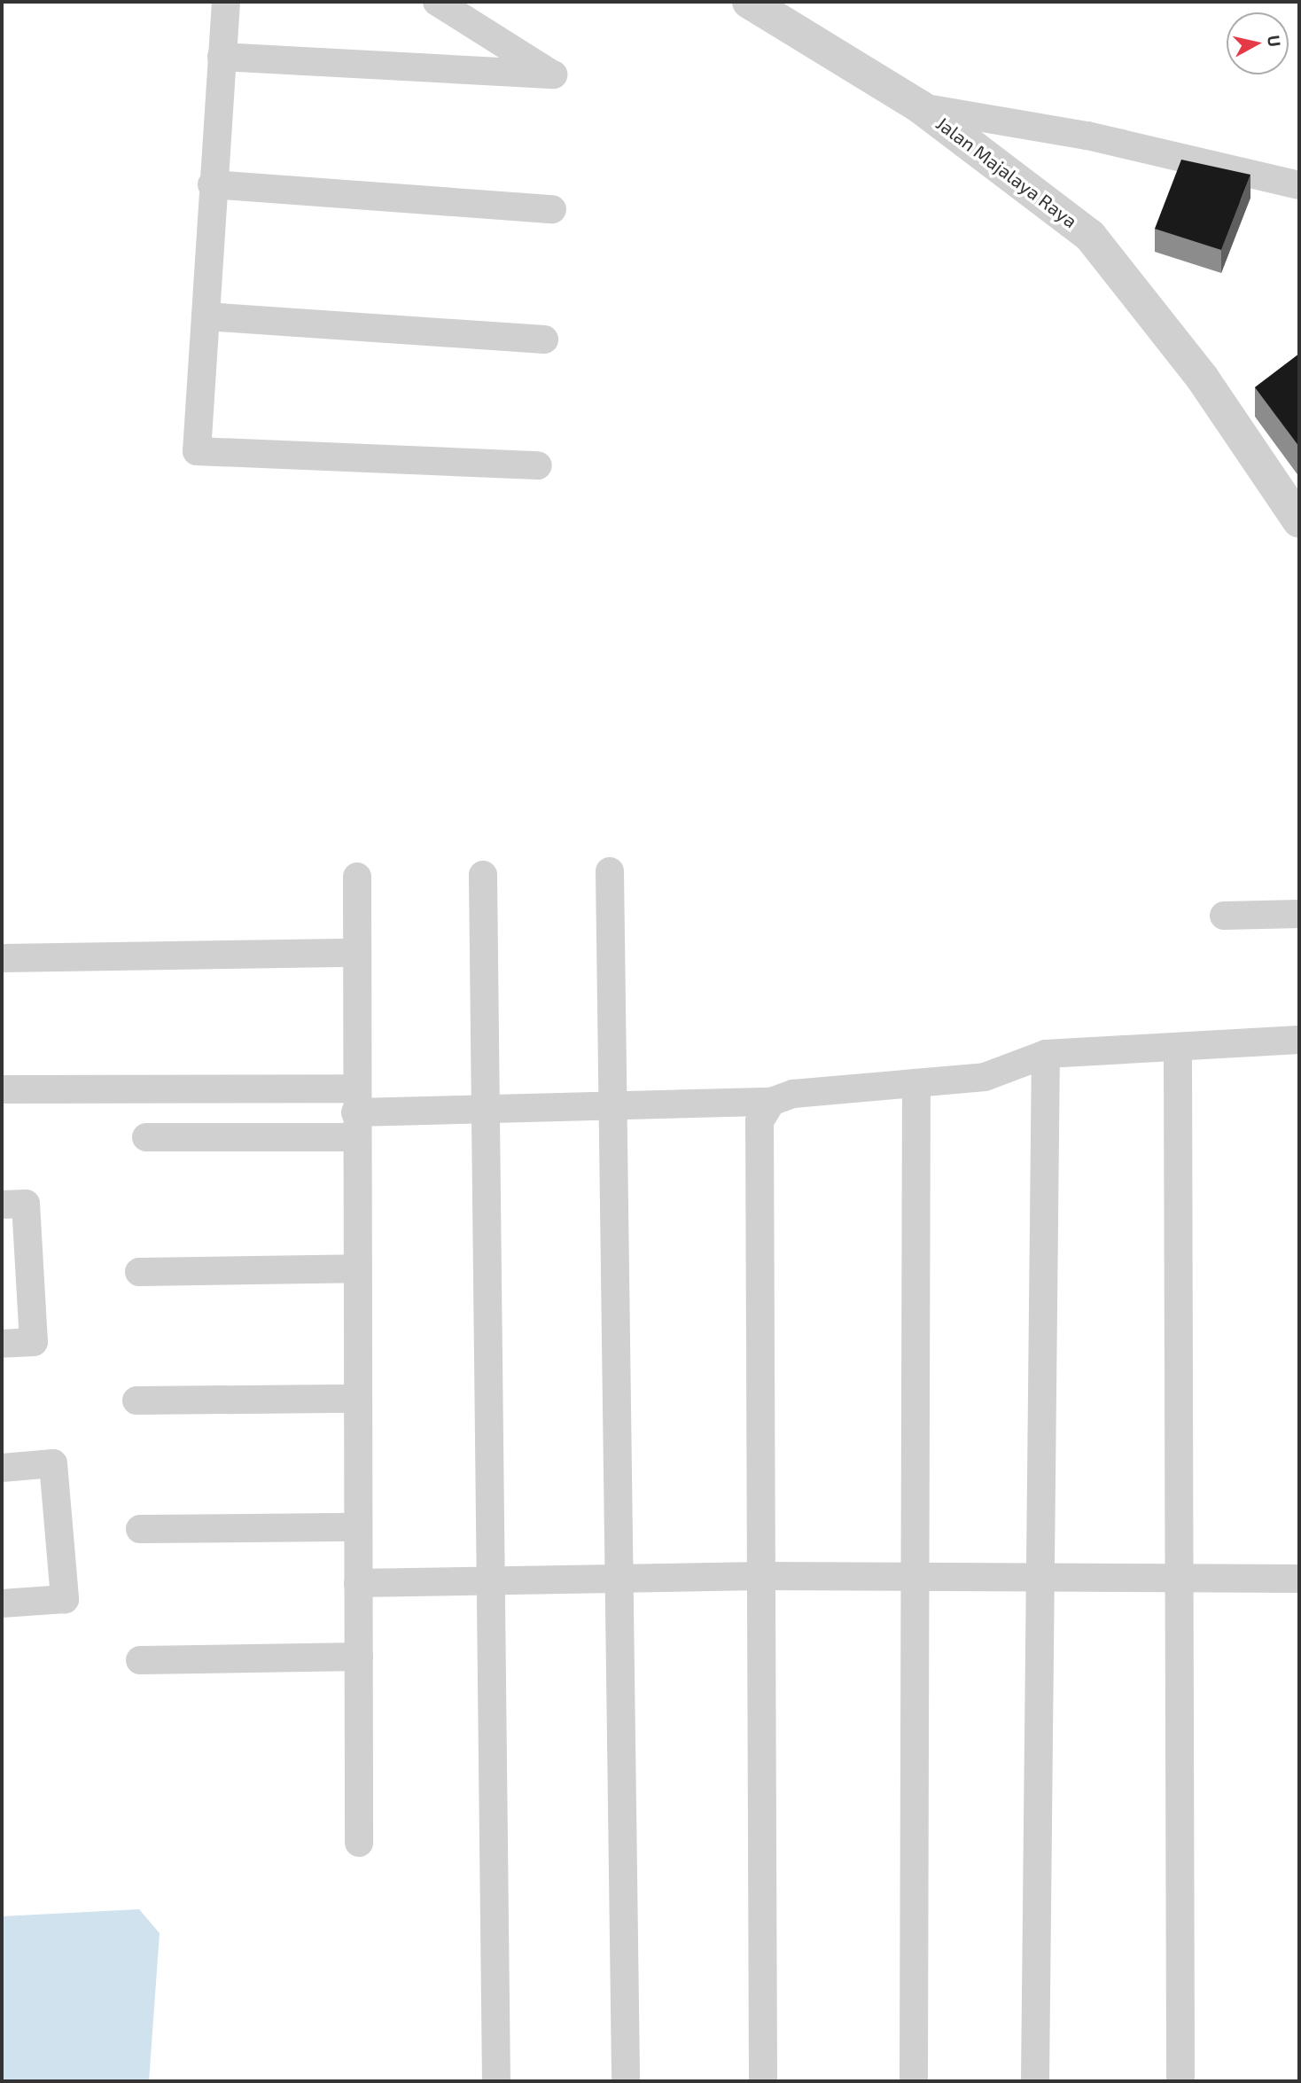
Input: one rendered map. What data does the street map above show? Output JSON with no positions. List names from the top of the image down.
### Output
{
  "streets": {
    "street": ["Jalan Majalaya Raya"]
  },
  "north": "right"
}
